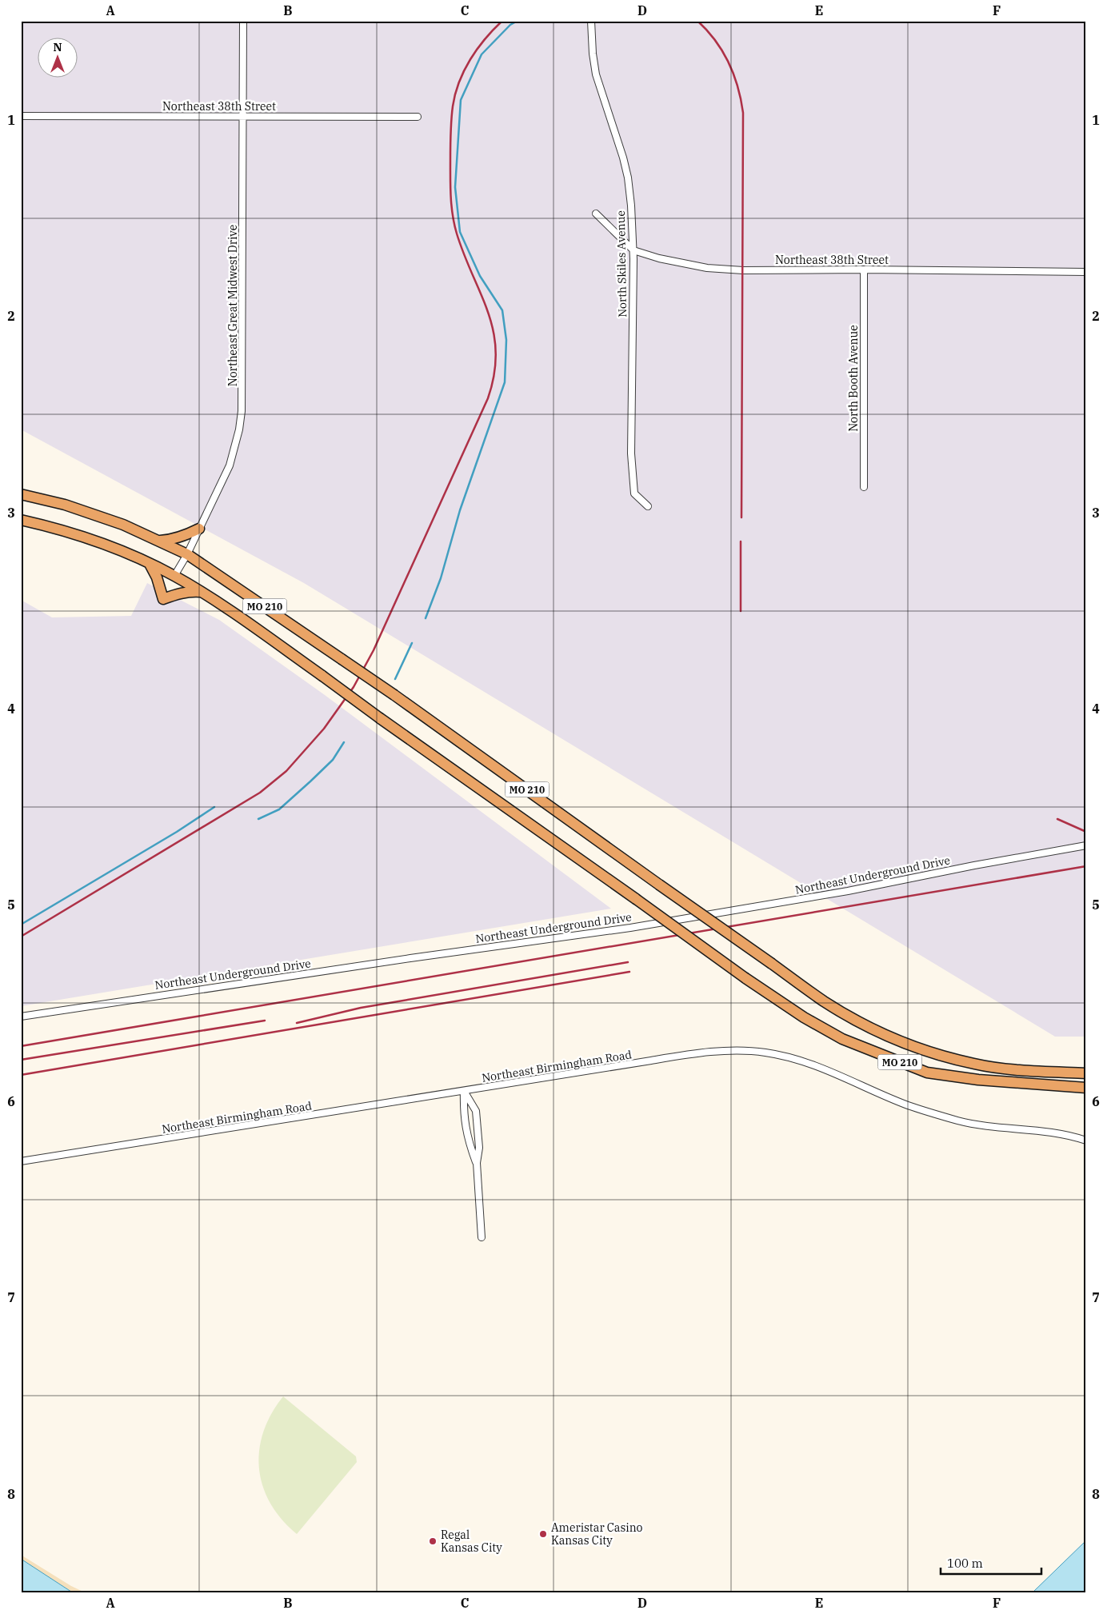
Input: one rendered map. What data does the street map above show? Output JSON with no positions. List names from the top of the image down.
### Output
{
  "streets": {
    "highway": ["MO 210"],
    "street": [
      "Northeast 38th Street",
      "North Skiles Avenue",
      "Northeast Great Midwest Drive",
      "North Booth Avenue",
      "Northeast Underground Drive",
      "Northeast Birmingham Road"
    ]
  },
  "crossings": [
    ["Northeast 38th Street", "North Skiles Avenue"],
    ["Northeast 38th Street", "Northeast Great Midwest Drive"],
    ["Northeast 38th Street", "North Booth Avenue"],
    ["Northeast Great Midwest Drive", "MO 210"]
  ],
  "places": ["Ameristar Casino Kansas City", "Regal Kansas City"],
  "scale_bar": "100 m",
  "north": "top",
  "grid": {
    "columns": [
      "A",
      "B",
      "C",
      "D",
      "E",
      "F"
    ],
    "rows": [
      "1",
      "2",
      "3",
      "4",
      "5",
      "6",
      "7",
      "8"
    ]
  }
}
